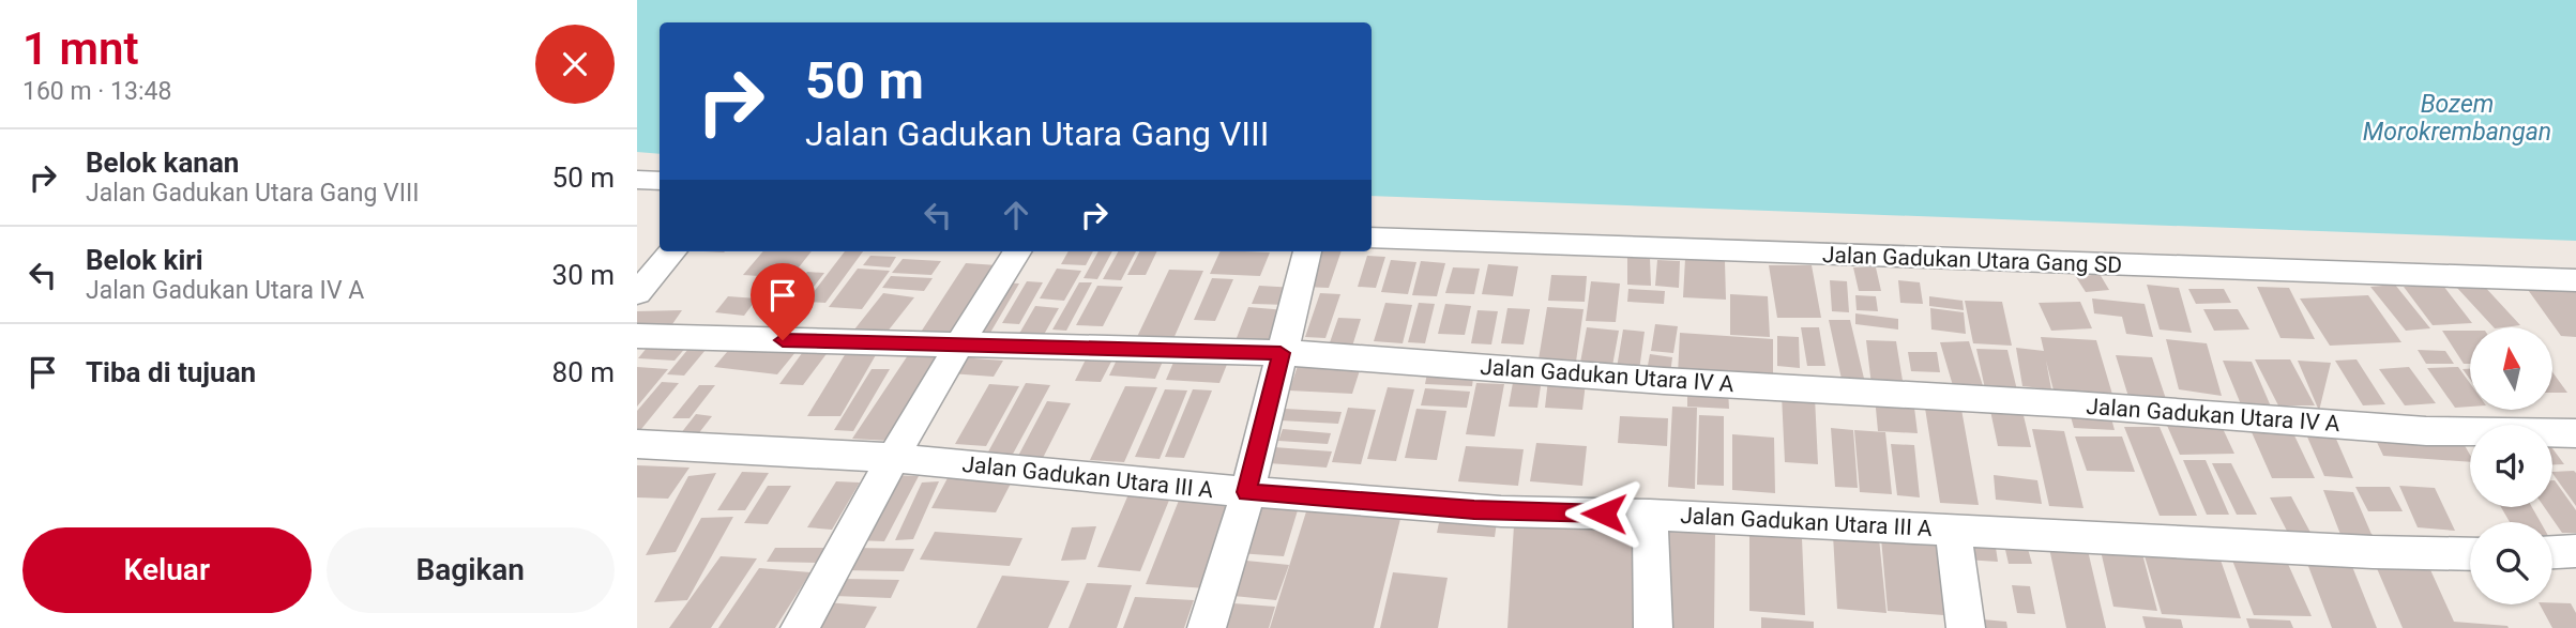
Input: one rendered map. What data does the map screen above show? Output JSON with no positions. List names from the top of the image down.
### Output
{
  "streets": {
    "street": ["Jalan Gadukan Utara Gang SD", "Jalan Gadukan Utara IV A", "Jalan Gadukan Utara III A"]
  },
  "water": ["Bozem Morokrembangan"],
  "north": "top",
  "page": {
    "heading": ["1 mnt", "160 m · 13:48"],
    "turn": ["50 m", "Jalan Gadukan Utara Gang VIII"],
    "list": [
      {
        "name": "Belok kanan",
        "note": "Jalan Gadukan Utara Gang VIII",
        "value": "50 m"
      },
      {
        "name": "Belok kiri",
        "note": "Jalan Gadukan Utara IV A",
        "value": "30 m"
      },
      {
        "name": "Tiba di tujuan",
        "value": "80 m"
      }
    ],
    "buttons": ["Keluar", "Bagikan"]
  }
}
